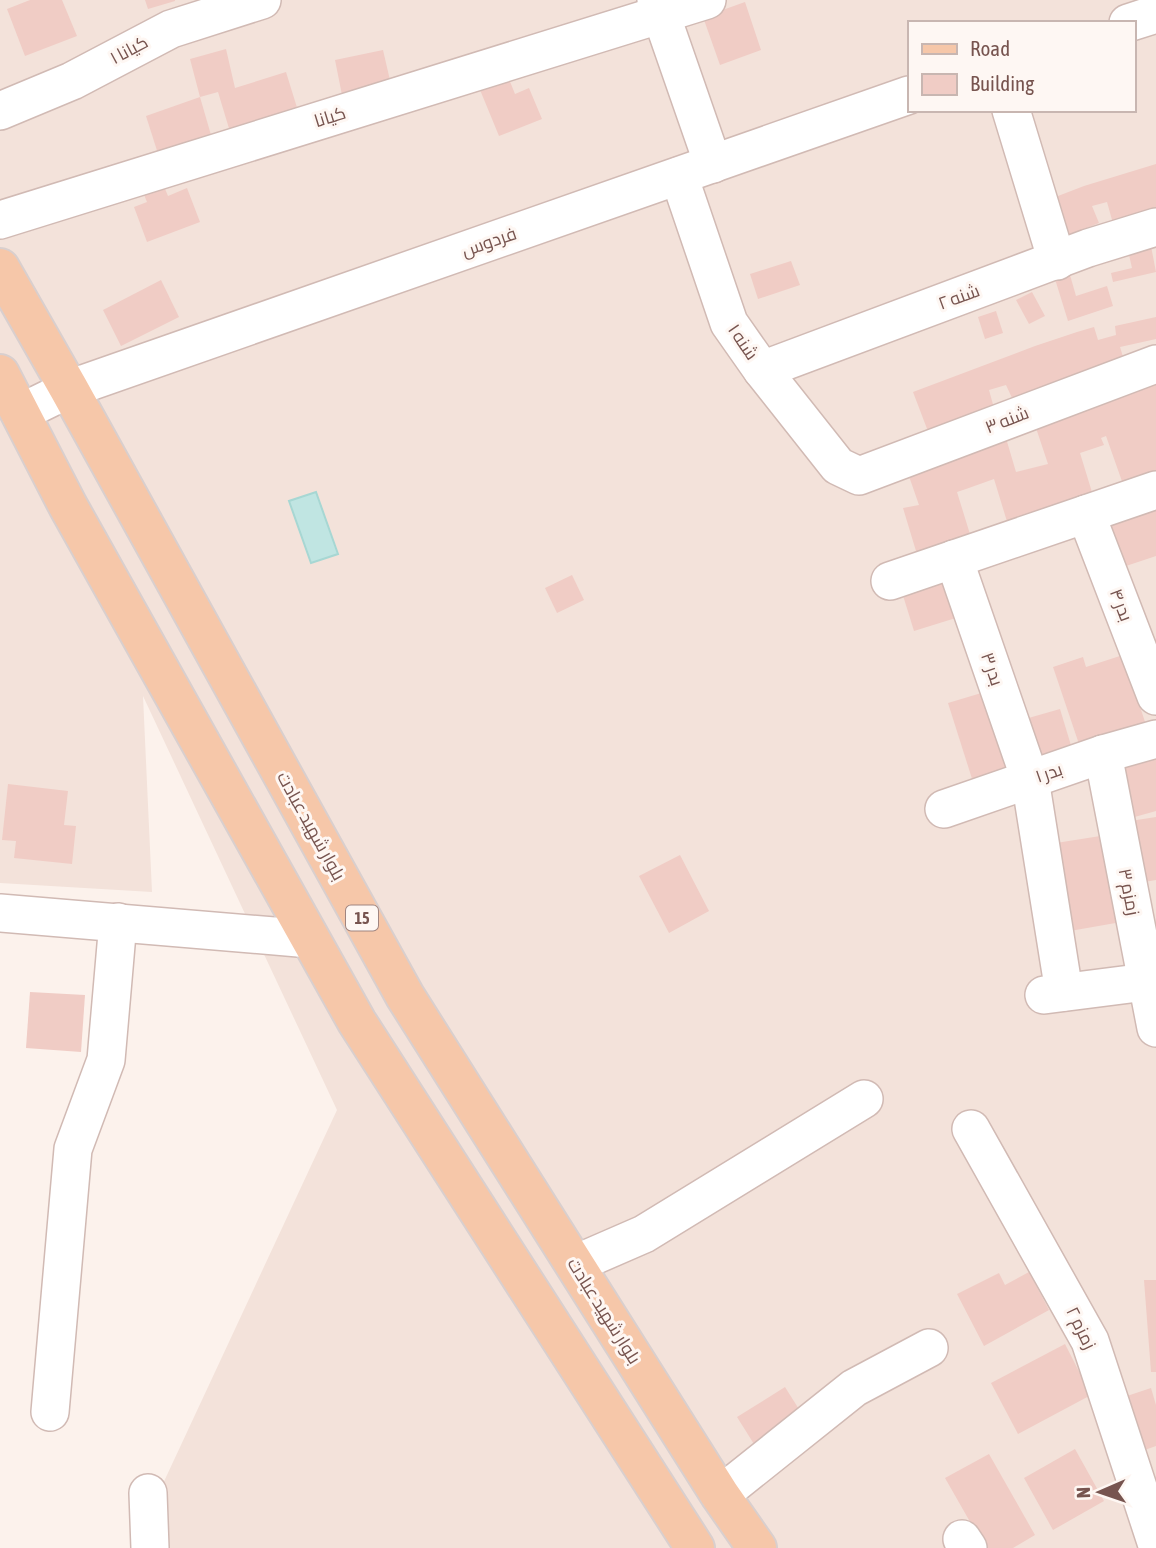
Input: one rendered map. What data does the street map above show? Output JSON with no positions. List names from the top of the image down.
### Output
{
  "streets": {
    "main road": ["بلوار شهید عبادت", "15"],
    "street": [
      "کیانا ۱",
      "کیانا",
      "فردوس",
      "شنه ۲",
      "شنه ۱",
      "شنه ۳",
      "بدر ۴",
      "بدر ۳",
      "بدر ۱",
      "زمزم ۳",
      "زمزم ۲"
    ]
  },
  "crossings": [
    ["کیانا", "شنه ۱"],
    ["فردوس", "شنه ۱"],
    ["فردوس", "بلوار شهید عبادت"],
    ["شنه ۲", "شنه ۱"],
    ["شنه ۱", "شنه ۳"],
    ["بدر ۳", "بدر ۱"],
    ["بدر ۳", "زمزم ۳"],
    ["بدر ۱", "زمزم ۳"]
  ],
  "legend": ["Road", "Building"],
  "north": "left"
}
